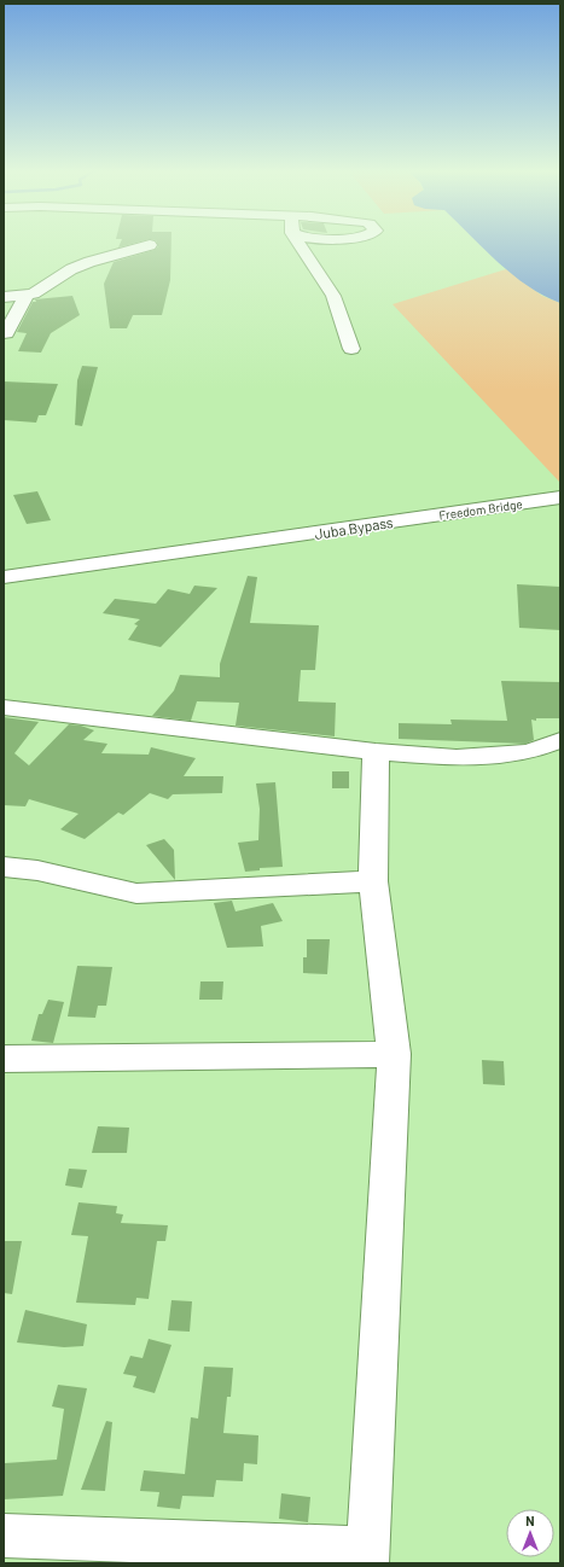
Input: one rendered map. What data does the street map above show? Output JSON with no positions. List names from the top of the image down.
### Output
{
  "streets": {
    "street": ["Freedom Bridge", "Juba Bypass"]
  },
  "crossings": [
    ["Freedom Bridge", "Juba Bypass"]
  ],
  "north": "top"
}
